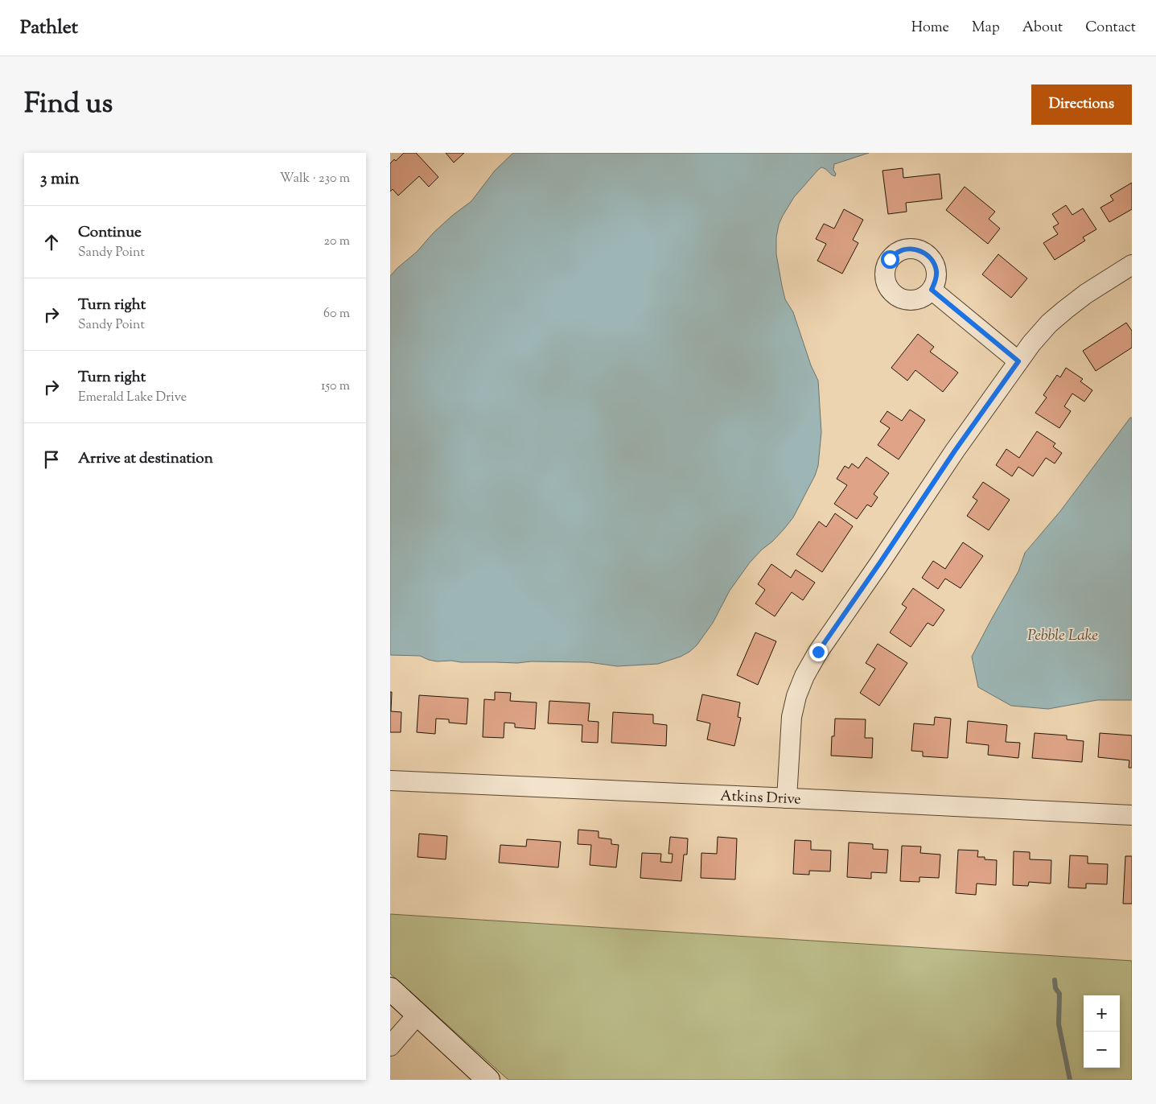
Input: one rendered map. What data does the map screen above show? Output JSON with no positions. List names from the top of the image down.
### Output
{
  "streets": {
    "street": ["Atkins Drive"]
  },
  "water": ["Pebble Lake"],
  "page": {
    "header": "Pathlet",
    "nav": [
      "Home",
      "Map",
      "About",
      "Contact"
    ],
    "title": "Find us",
    "buttons": "Directions",
    "heading": ["3 min", "Walk · 230 m"],
    "list": [
      ["Continue", "Sandy Point", "20 m"],
      ["Turn right", "Sandy Point", "60 m"],
      ["Turn right", "Emerald Lake Drive", "150 m"],
      "Arrive at destination"
    ],
    "map_buttons": ["+", "−"]
  }
}
